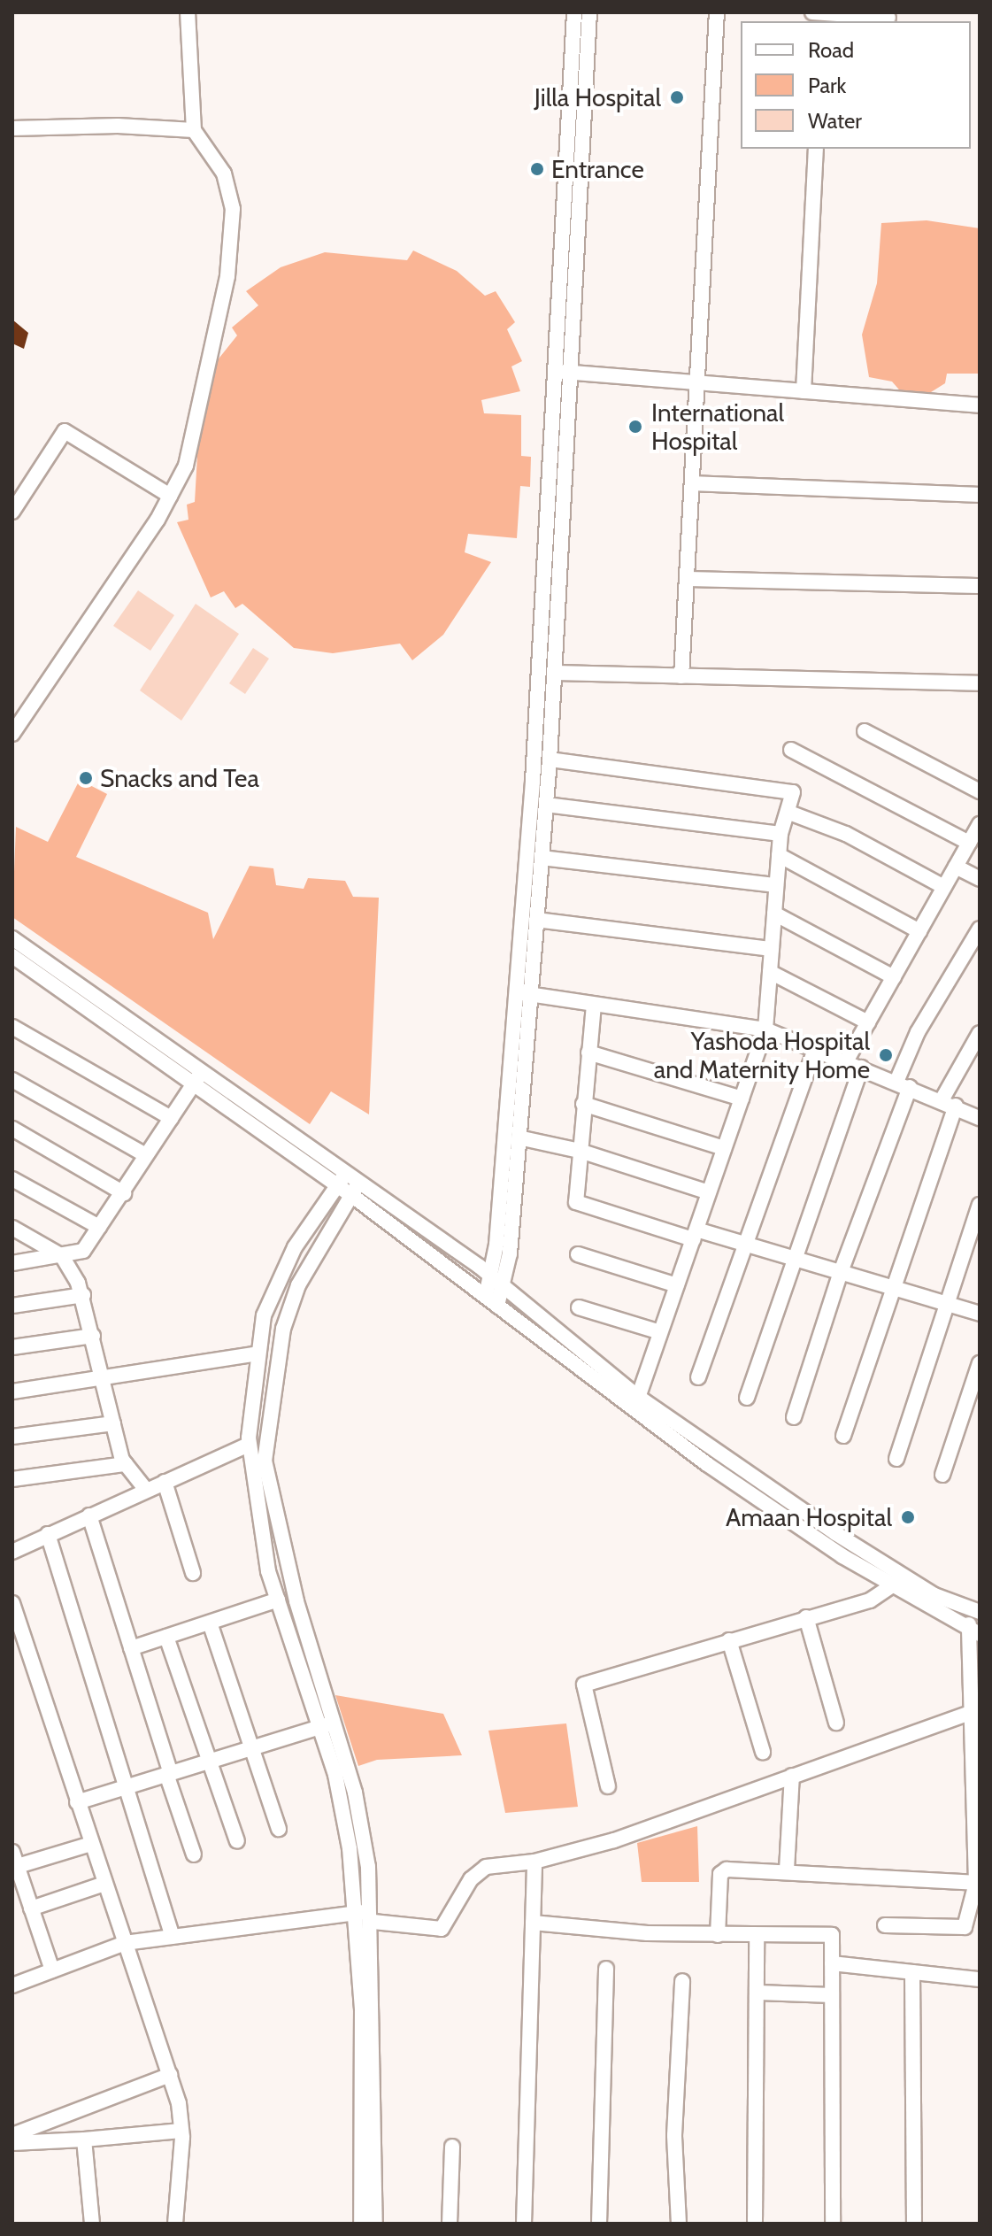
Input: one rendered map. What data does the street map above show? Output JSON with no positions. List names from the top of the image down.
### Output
{
  "places": [
    "Jilla Hospital",
    "Entrance",
    "International Hospital",
    "Snacks and Tea",
    "Yashoda Hospital and Maternity Home",
    "Amaan Hospital"
  ],
  "legend": ["Road", "Park", "Water"]
}
